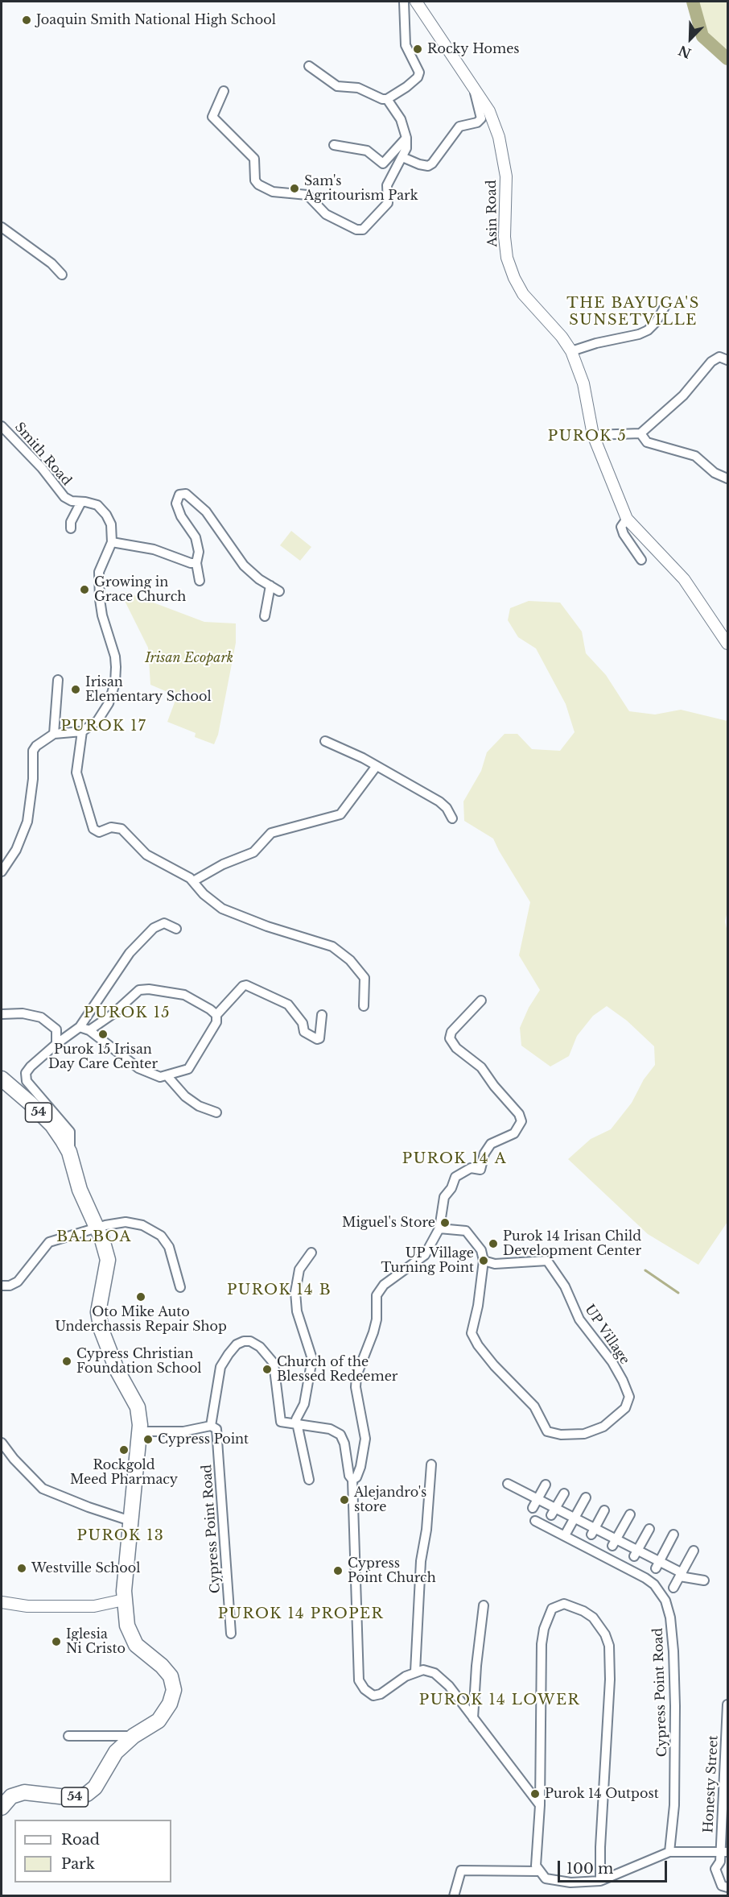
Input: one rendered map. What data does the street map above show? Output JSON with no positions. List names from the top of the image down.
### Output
{
  "streets": {
    "highway": ["54"],
    "main road": ["Asin Road"],
    "street": [
      "Smith Road",
      "UP Village",
      "Cypress Point Road",
      "Honesty Street"
    ]
  },
  "districts": [
    "THE BAYUGA'S SUNSETVILLE",
    "PUROK 5",
    "PUROK 17",
    "PUROK 15",
    "PUROK 14 A",
    "BALBOA",
    "PUROK 14 B",
    "PUROK 13",
    "PUROK 14 PROPER",
    "PUROK 14 LOWER"
  ],
  "parks": ["Irisan Ecopark"],
  "places": [
    "Joaquin Smith National High School",
    "Rocky Homes",
    "Sam's Agritourism Park",
    "Growing in Grace Church",
    "Irisan Elementary School",
    "Purok 15 Irisan Day Care Center",
    "Miguel's Store",
    "Purok 14 Irisan Child Development Center",
    "UP Village Turning Point",
    "Oto Mike Auto Underchassis Repair Shop",
    "Cypress Christian Foundation School",
    "Church of the Blessed Redeemer",
    "Cypress Point",
    "Rockgold Meed Pharmacy",
    "Alejandro's store",
    "Westville School",
    "Cypress Point Church",
    "Iglesia Ni Cristo",
    "Purok 14 Outpost"
  ],
  "legend": ["Road", "Park"],
  "scale_bar": "100 m",
  "north": "bottom left"
}
